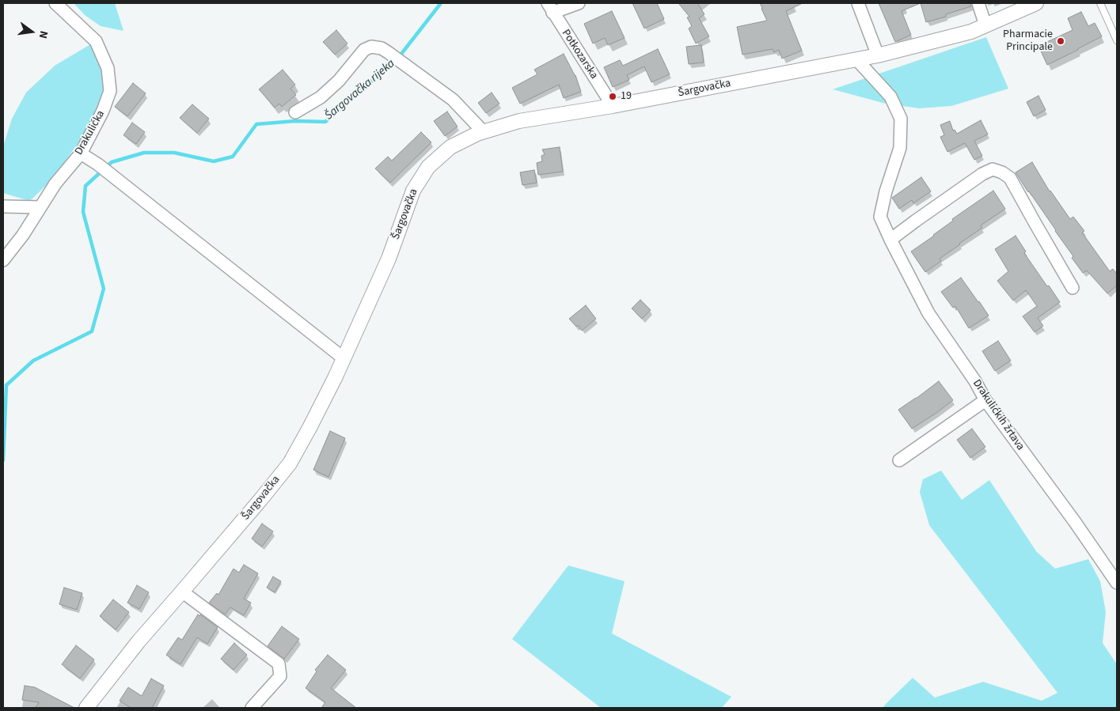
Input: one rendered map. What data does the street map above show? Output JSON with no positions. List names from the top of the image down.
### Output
{
  "streets": {
    "street": [
      "Potkozarska",
      "Šargovačka",
      "Drakulićka",
      "Drakulićkih žrtava"
    ]
  },
  "crossings": [
    ["Potkozarska", "Šargovačka"],
    ["Šargovačka", "Drakulićkih žrtava"]
  ],
  "water": ["Šargovačka rijeka"],
  "places": ["Pharmacie Principale", "19"],
  "north": "right"
}
